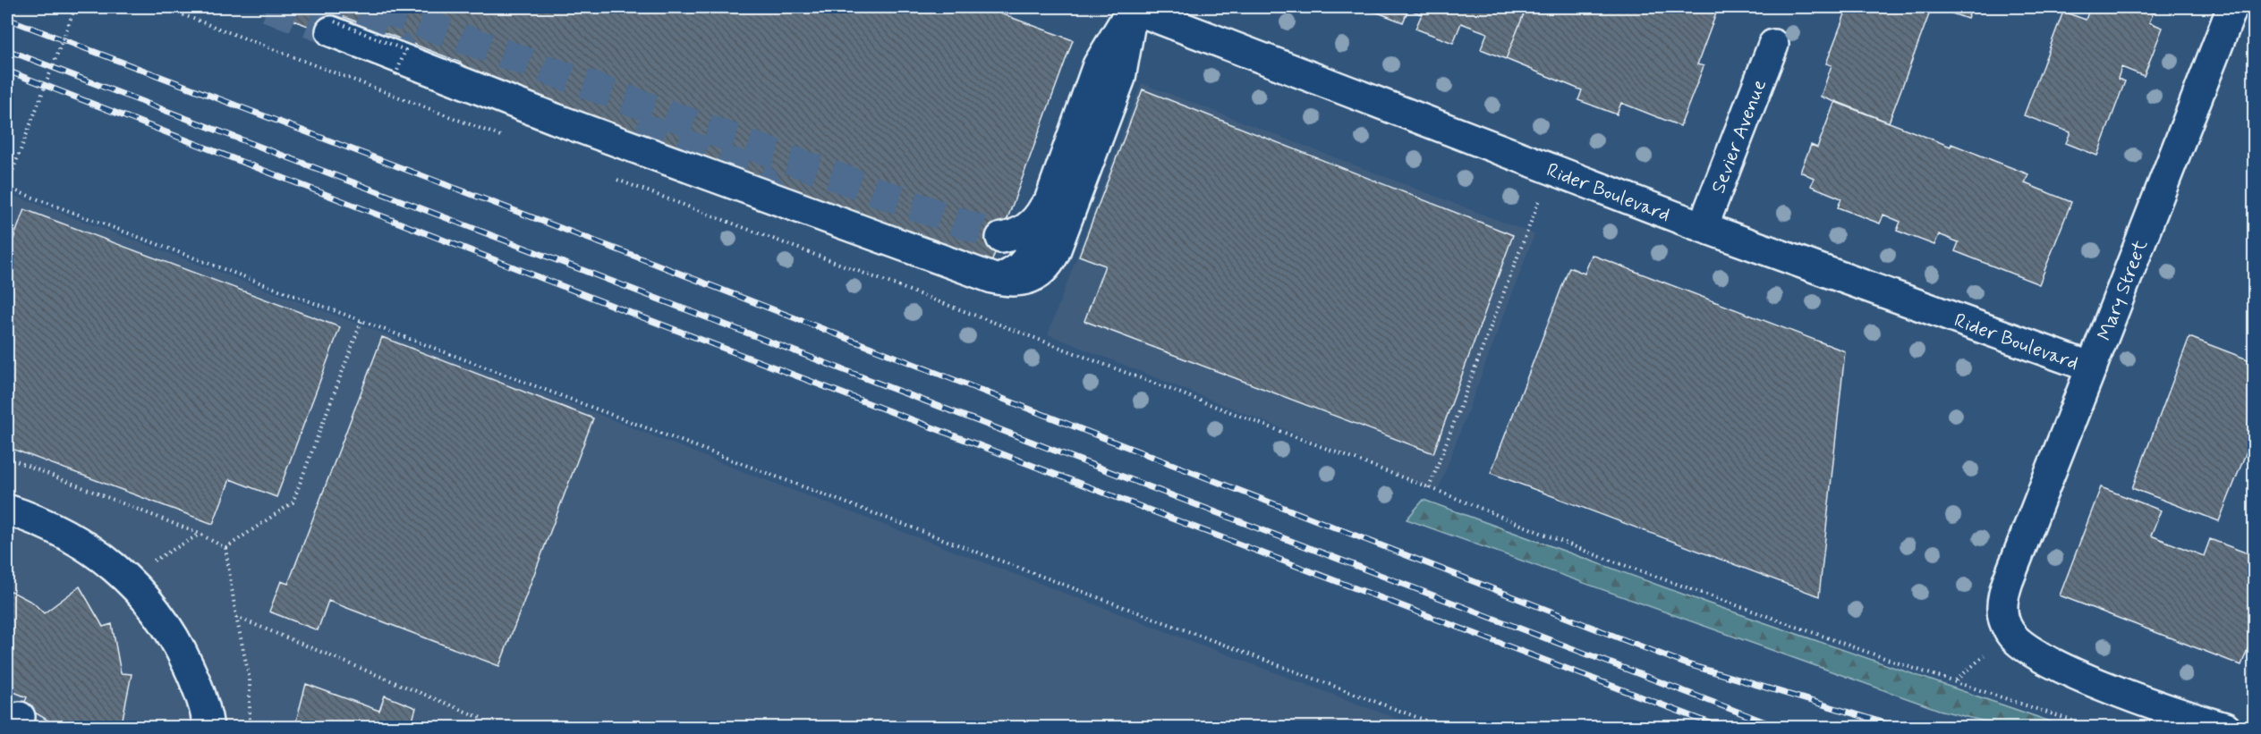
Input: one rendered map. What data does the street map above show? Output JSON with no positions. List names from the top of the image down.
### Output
{
  "streets": {
    "street": ["Sevier Avenue", "Rider Boulevard", "Mary Street"]
  },
  "crossings": [
    ["Sevier Avenue", "Rider Boulevard"],
    ["Rider Boulevard", "Mary Street"]
  ]
}
